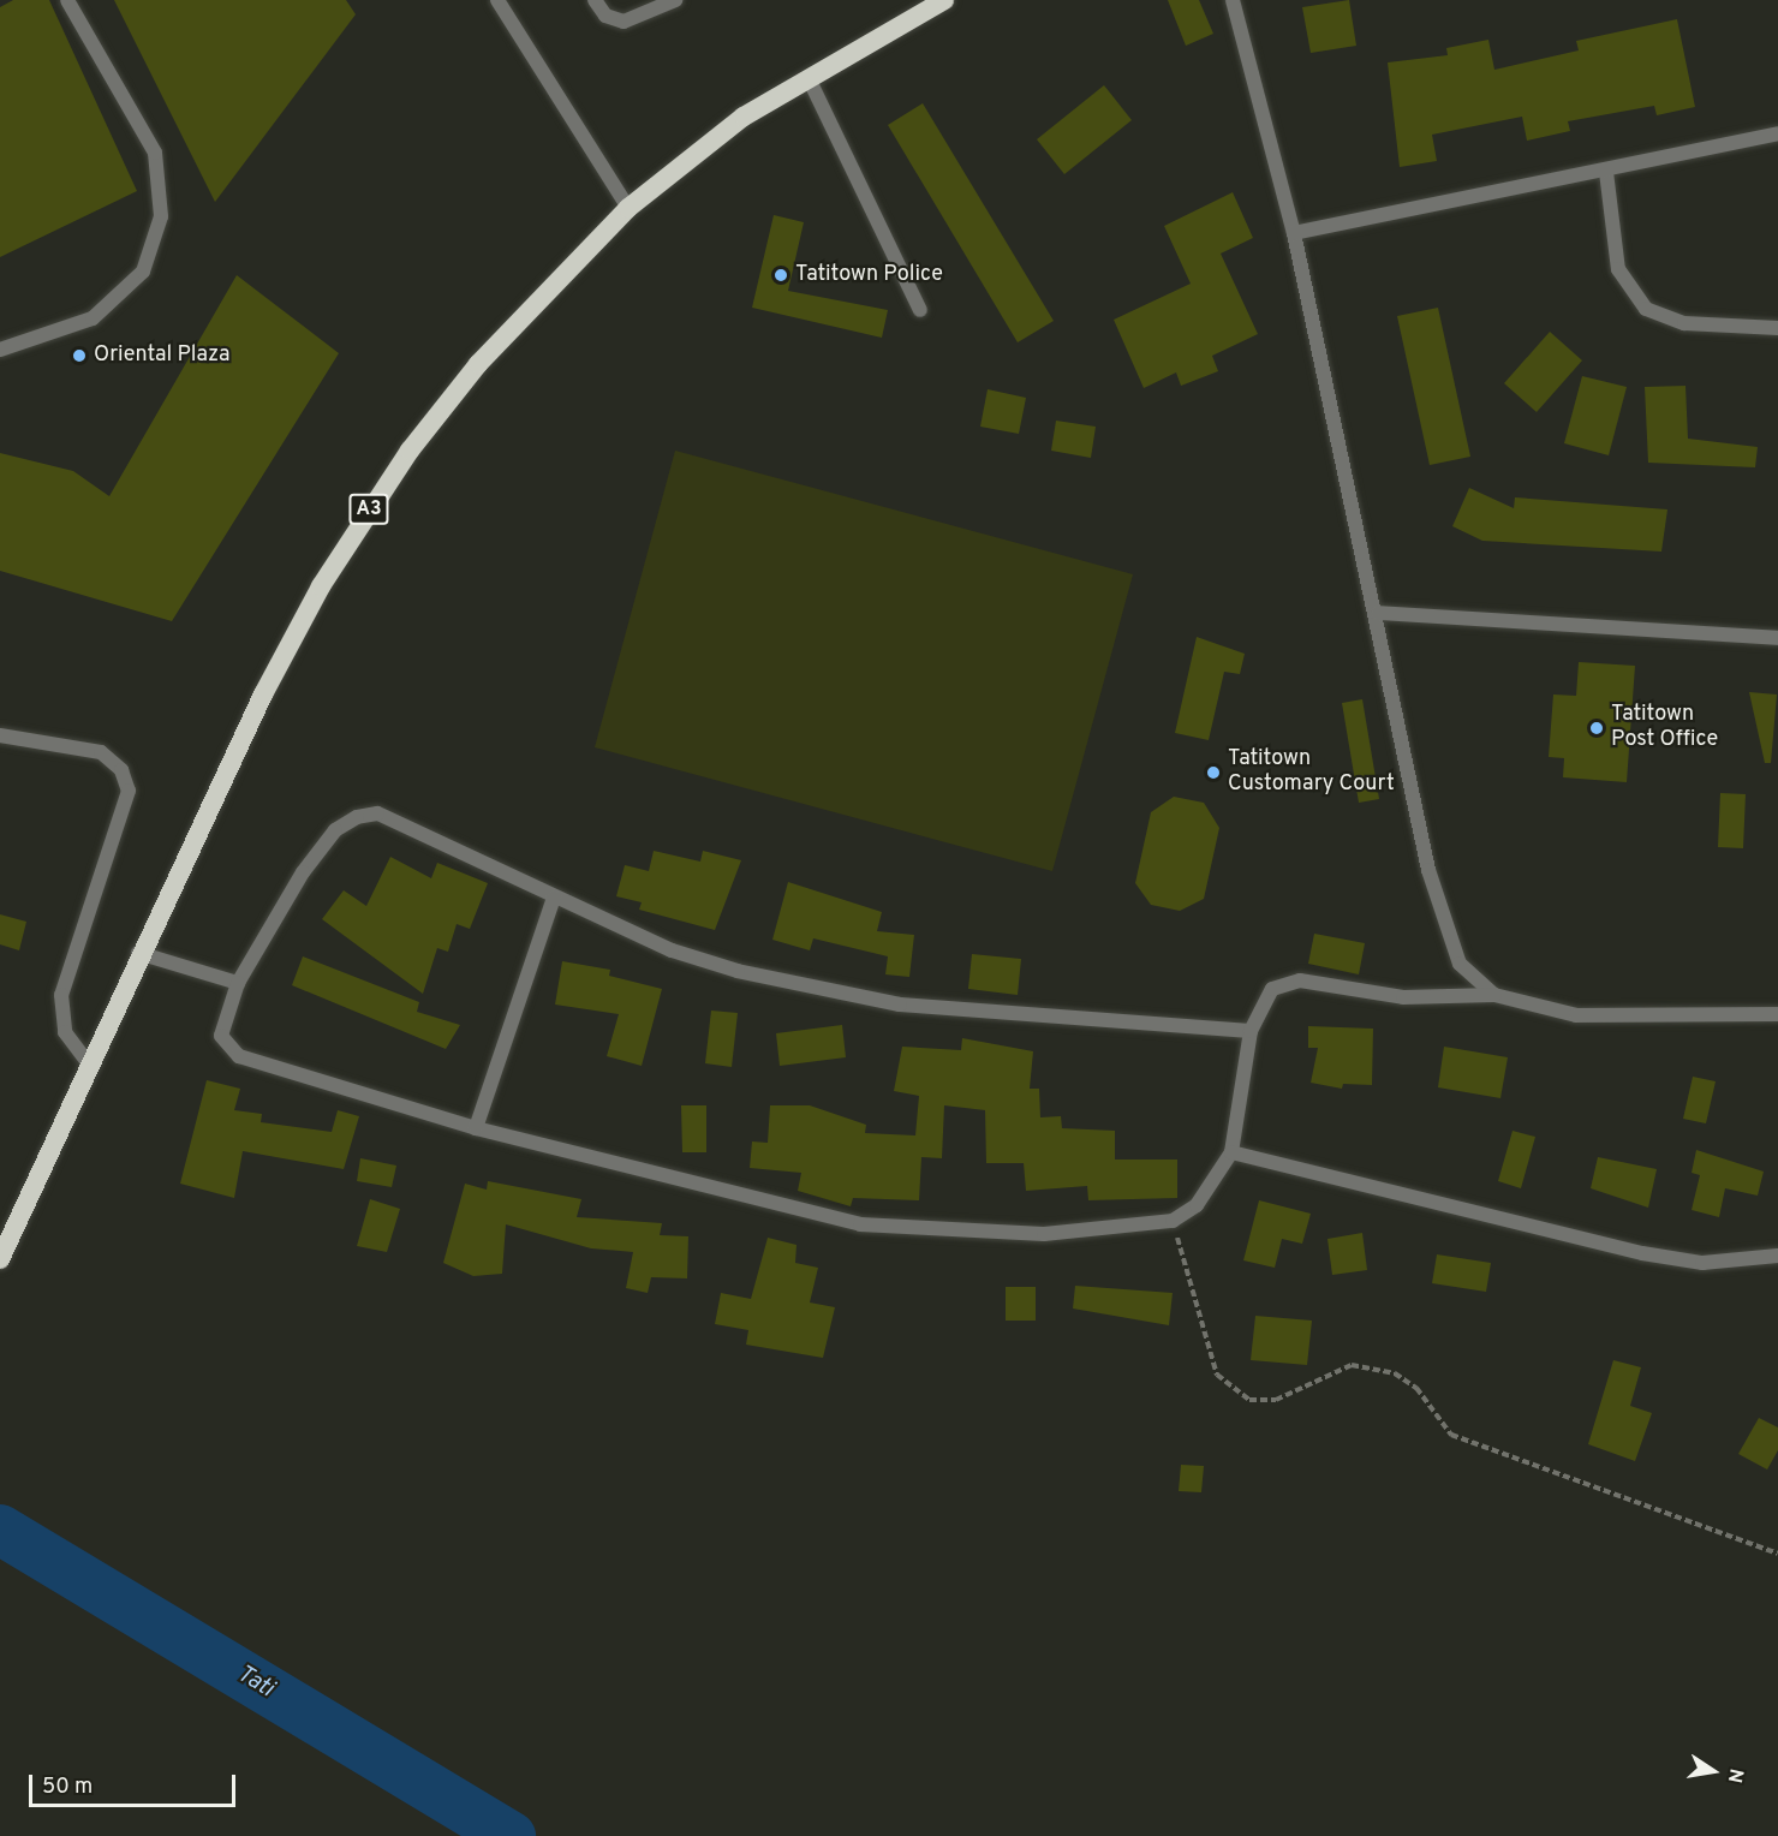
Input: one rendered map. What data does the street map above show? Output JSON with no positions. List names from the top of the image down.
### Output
{
  "streets": {
    "highway": ["A3"]
  },
  "water": ["Tati"],
  "places": [
    "Tatitown Police",
    "Oriental Plaza",
    "Tatitown Post Office",
    "Tatitown Customary Court"
  ],
  "scale_bar": "50 m",
  "north": "right"
}
